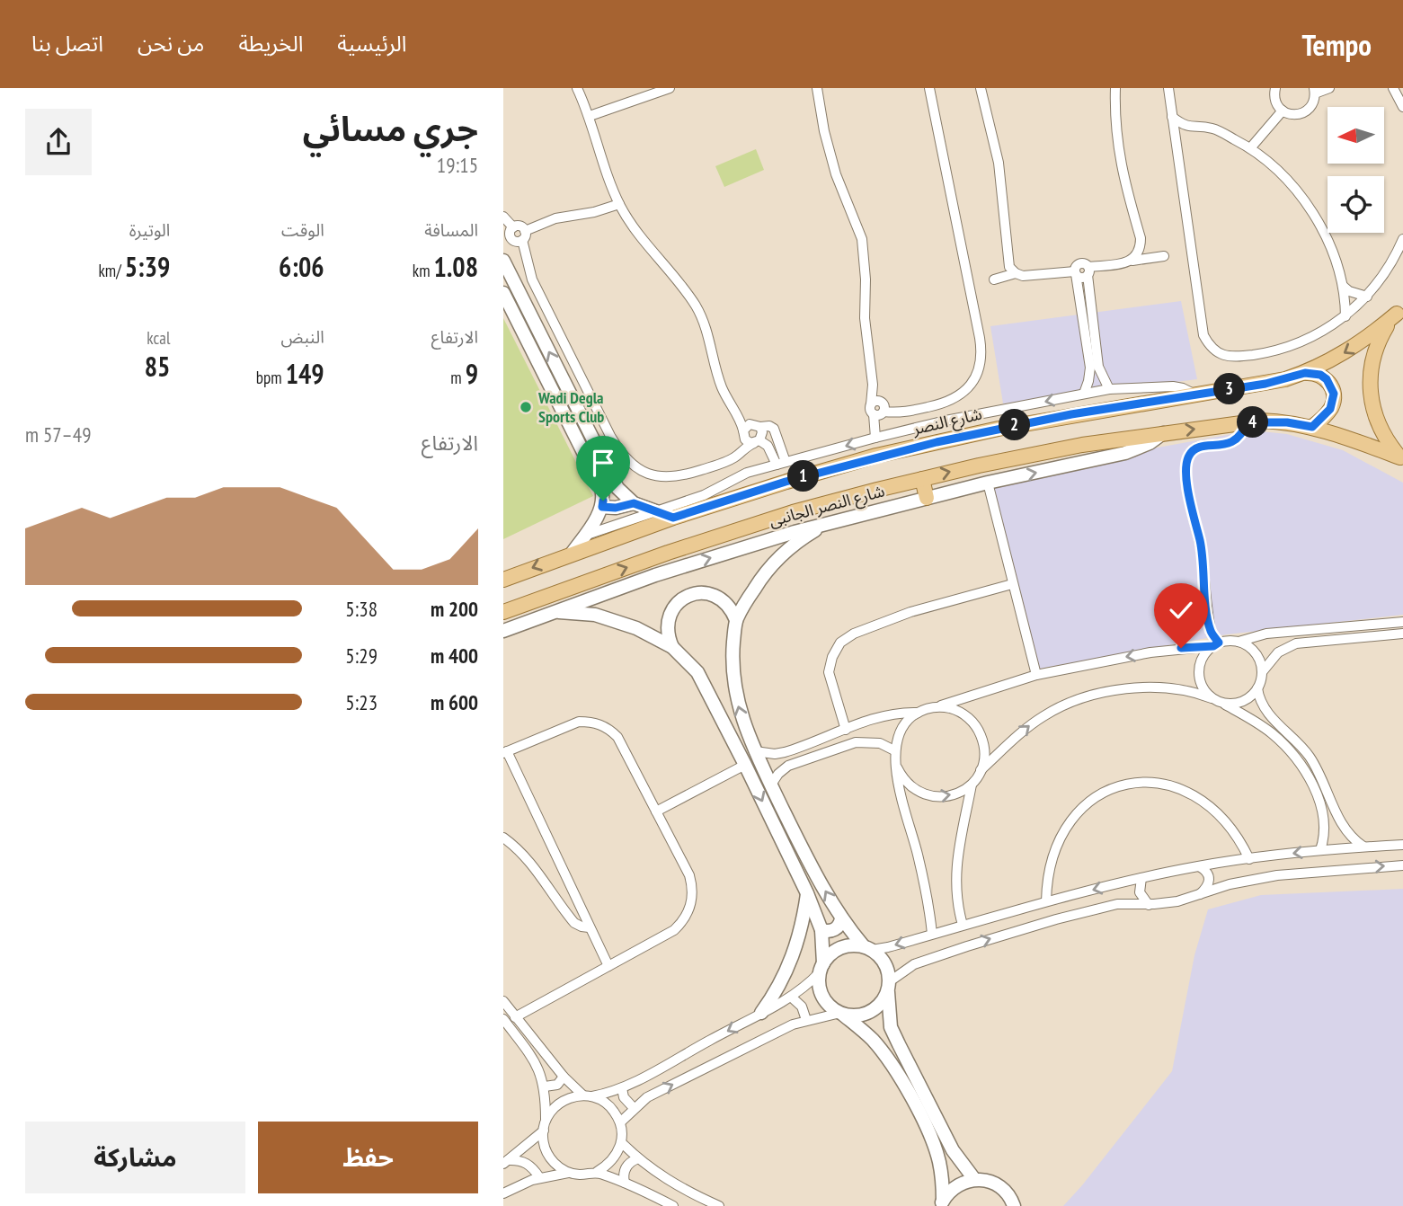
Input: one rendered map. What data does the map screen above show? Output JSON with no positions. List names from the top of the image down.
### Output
{
  "streets": {
    "main road": ["شارع النصر"],
    "street": ["شارع النصر الجانبى"]
  },
  "places": ["Wadi Degla Sports Club"],
  "north": "left",
  "page": {
    "header": "Tempo",
    "nav": [
      "الرئيسية",
      "الخريطة",
      "من نحن",
      "اتصل بنا"
    ],
    "heading": ["جري مسائي", "19:15"],
    "stats": [
      ["المسافة", "1.08 km"],
      ["الوقت", "6:06"],
      ["الوتيرة", "5:39 /km"],
      ["الارتفاع", "9 m"],
      ["النبض", "149 bpm"],
      ["kcal", "85"]
    ],
    "pins": [
      "3",
      "4",
      "2",
      "1"
    ],
    "chart": ["الارتفاع", "49–57 m"],
    "list": [
      {
        "name": "200 m",
        "note": "5:38"
      },
      {
        "name": "400 m",
        "note": "5:29"
      },
      {
        "name": "600 m",
        "note": "5:23"
      }
    ],
    "buttons": ["حفظ", "مشاركة"]
  }
}
